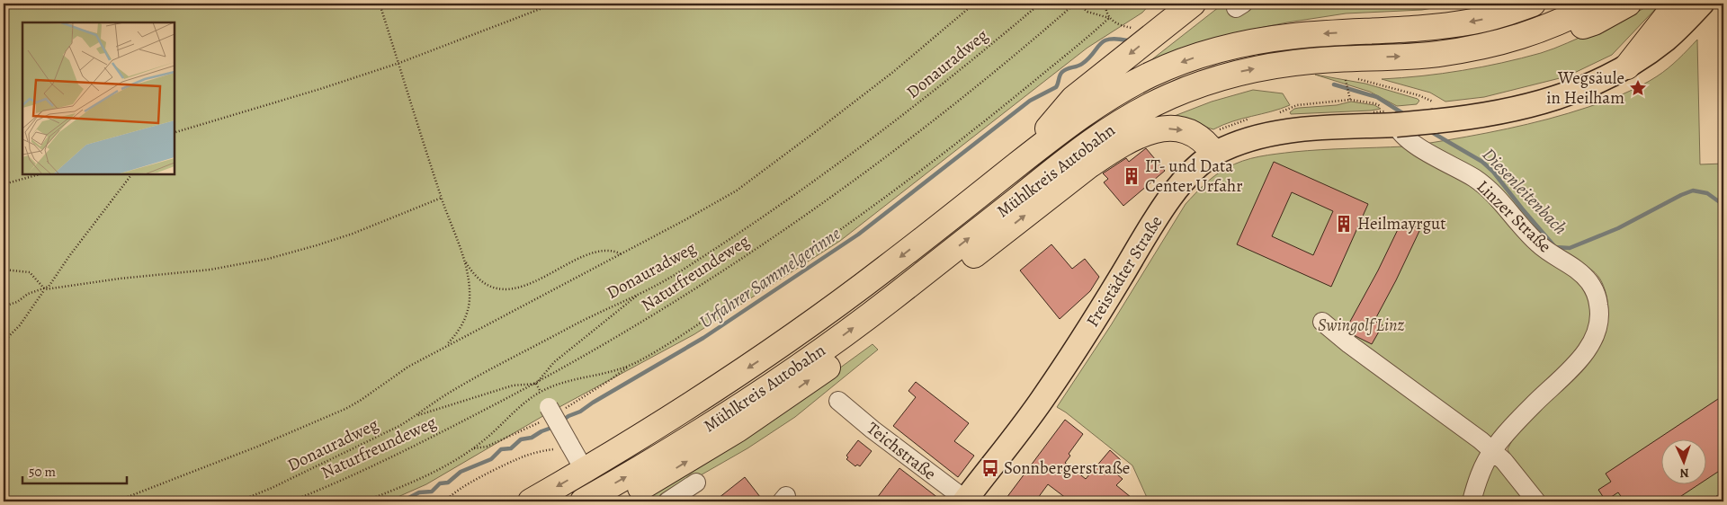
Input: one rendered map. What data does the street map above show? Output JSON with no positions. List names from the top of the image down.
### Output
{
  "streets": {
    "highway": ["Mühlkreis Autobahn"],
    "main road": ["Freistädter Straße"],
    "street": ["Linzer Straße", "Teichstraße"],
    "path": ["Donauradweg", "Naturfreundeweg"]
  },
  "crossings": [
    ["Linzer Straße", "Freistädter Straße"],
    ["Freistädter Straße", "Teichstraße"]
  ],
  "water": ["Diesenleitenbach", "Urfahrer Sammelgerinne"],
  "parks": ["Swingolf Linz"],
  "places": {
    "place": ["Wegsäule in Heilham"],
    "building": ["IT- und Data Center Urfahr", "Heilmayrgut"],
    "bus stop": ["Sonnbergerstraße"]
  },
  "scale_bar": "50 m",
  "north": "bottom"
}
